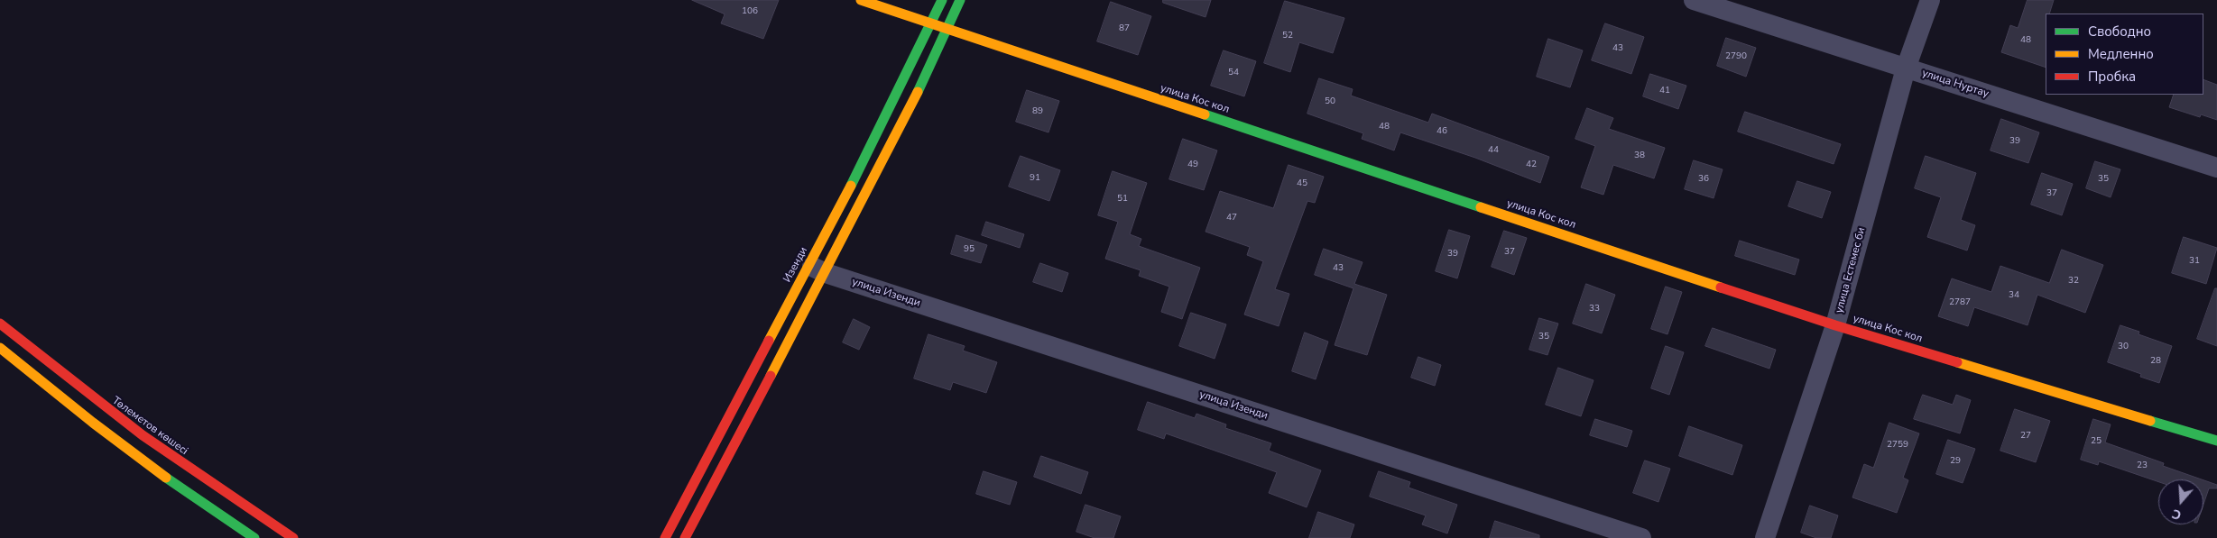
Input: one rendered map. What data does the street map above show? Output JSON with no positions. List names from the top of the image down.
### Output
{
  "streets": {
    "street": [
      "улица Нуртау",
      "улица Кос кол",
      "Изенди",
      "улица Естемес би",
      "улица Изенди",
      "Төлеметов көшесі"
    ]
  },
  "crossings": [
    ["улица Нуртау", "улица Естемес би"],
    ["улица Кос кол", "Изенди"],
    ["улица Кос кол", "улица Естемес би"],
    ["Изенди", "улица Изенди"]
  ],
  "house_numbers": [
    "106",
    "87",
    "52",
    "48",
    "43",
    "2790",
    "54",
    "41",
    "50",
    "89",
    "48",
    "46",
    "39",
    "44",
    "38",
    "49",
    "42",
    "91",
    "36",
    "35",
    "45",
    "37",
    "51",
    "47",
    "95",
    "37",
    "39",
    "31",
    "43",
    "32",
    "34",
    "2787",
    "33",
    "35",
    "30",
    "28",
    "27",
    "25",
    "2759",
    "29",
    "23"
  ],
  "legend": ["Свободно", "Медленно", "Пробка"],
  "north": "bottom"
}
